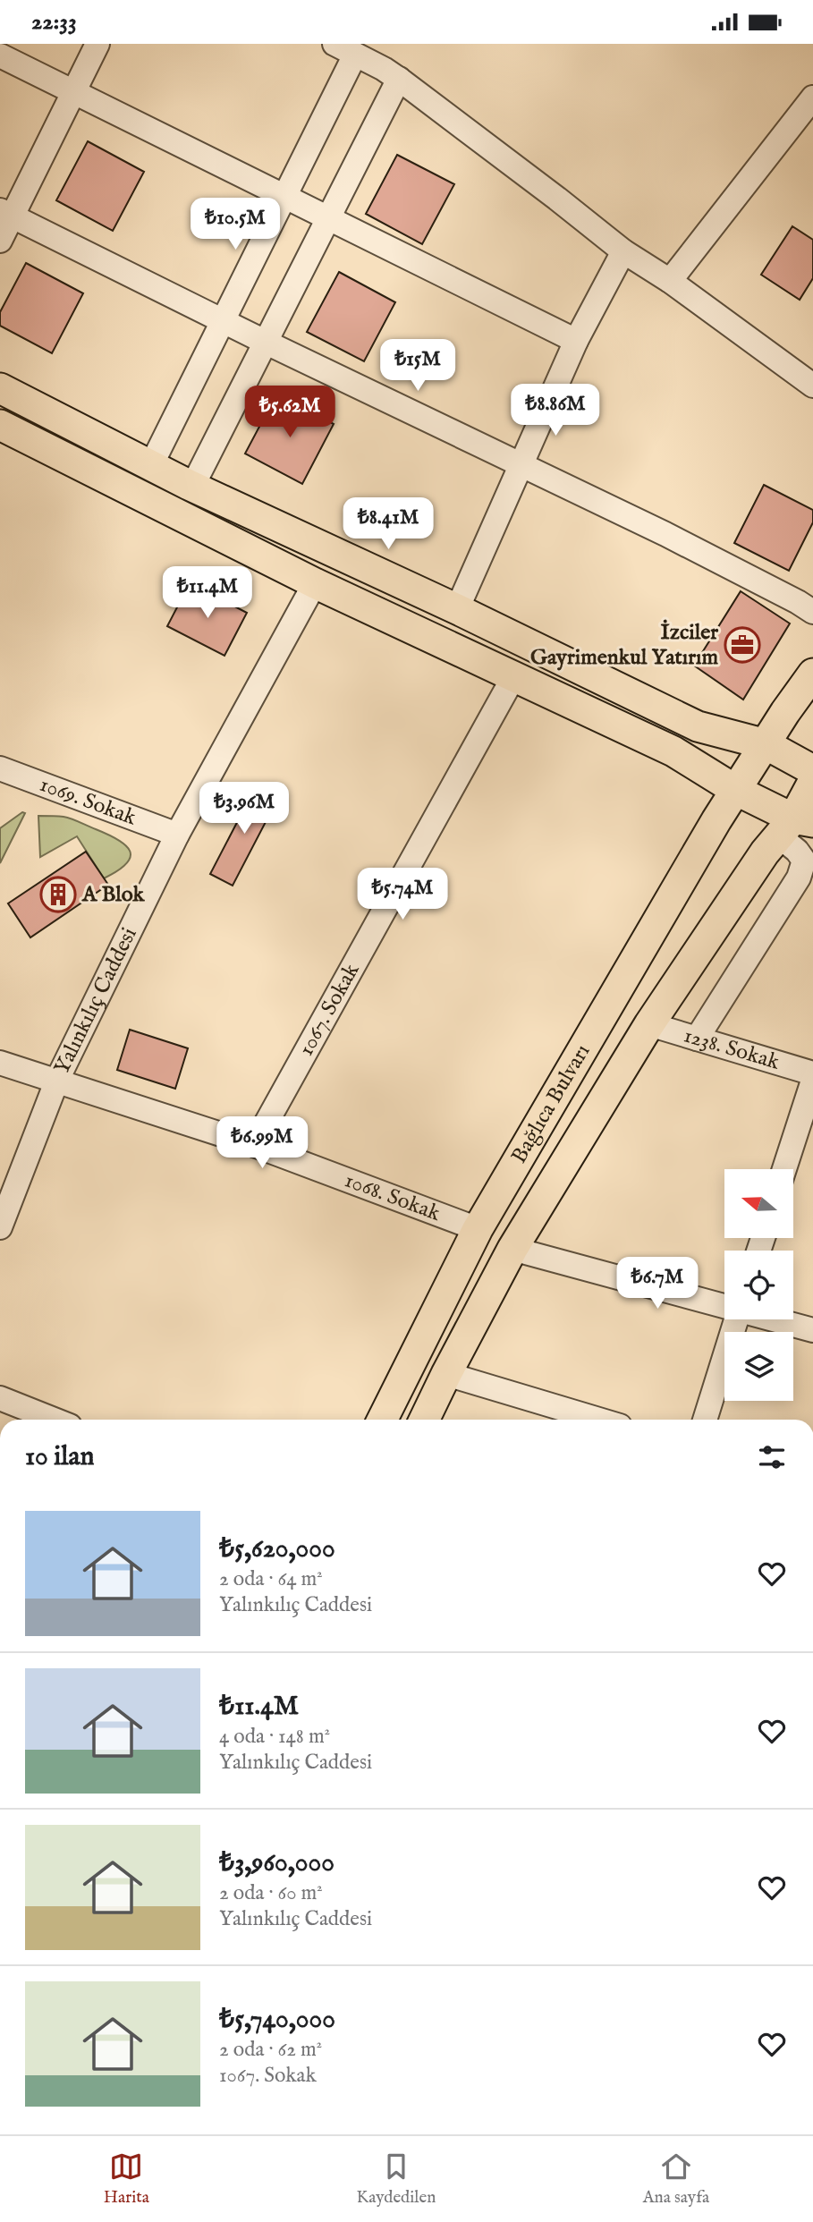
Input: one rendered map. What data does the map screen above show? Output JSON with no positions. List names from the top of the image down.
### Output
{
  "streets": {
    "main road": ["Bağlıca Bulvarı"],
    "street": [
      "1069. Sokak",
      "Yalınkılıç Caddesi",
      "1067. Sokak",
      "1238. Sokak",
      "1068. Sokak"
    ]
  },
  "crossings": [
    ["1069. Sokak", "Yalınkılıç Caddesi"],
    ["Yalınkılıç Caddesi", "1068. Sokak"],
    ["1067. Sokak", "1068. Sokak"],
    ["1238. Sokak", "Bağlıca Bulvarı"],
    ["Bağlıca Bulvarı", "1068. Sokak"]
  ],
  "places": {
    "office": ["İzciler Gayrimenkul Yatırım"],
    "building": ["A Blok"]
  },
  "north": "left",
  "page": {
    "status": "22:33",
    "price": [
      "₺10.5M",
      "₺15M",
      "₺8.86M",
      "₺5.62M",
      "₺8.41M",
      "₺11.4M",
      "₺3.96M",
      "₺5.74M",
      "₺6.99M",
      "₺6.7M"
    ],
    "heading": "10 ilan",
    "list": [
      {
        "name": "₺5,620,000",
        "note": "2 oda · 64 m² · Yalınkılıç Caddesi"
      },
      {
        "name": "₺11.4M",
        "note": "4 oda · 148 m² · Yalınkılıç Caddesi"
      },
      {
        "name": "₺3,960,000",
        "note": "2 oda · 60 m² · Yalınkılıç Caddesi"
      },
      {
        "name": "₺5,740,000",
        "note": "2 oda · 62 m² · 1067. Sokak"
      }
    ],
    "tabs": ["Harita", "Kaydedilen", "Ana sayfa"]
  }
}
